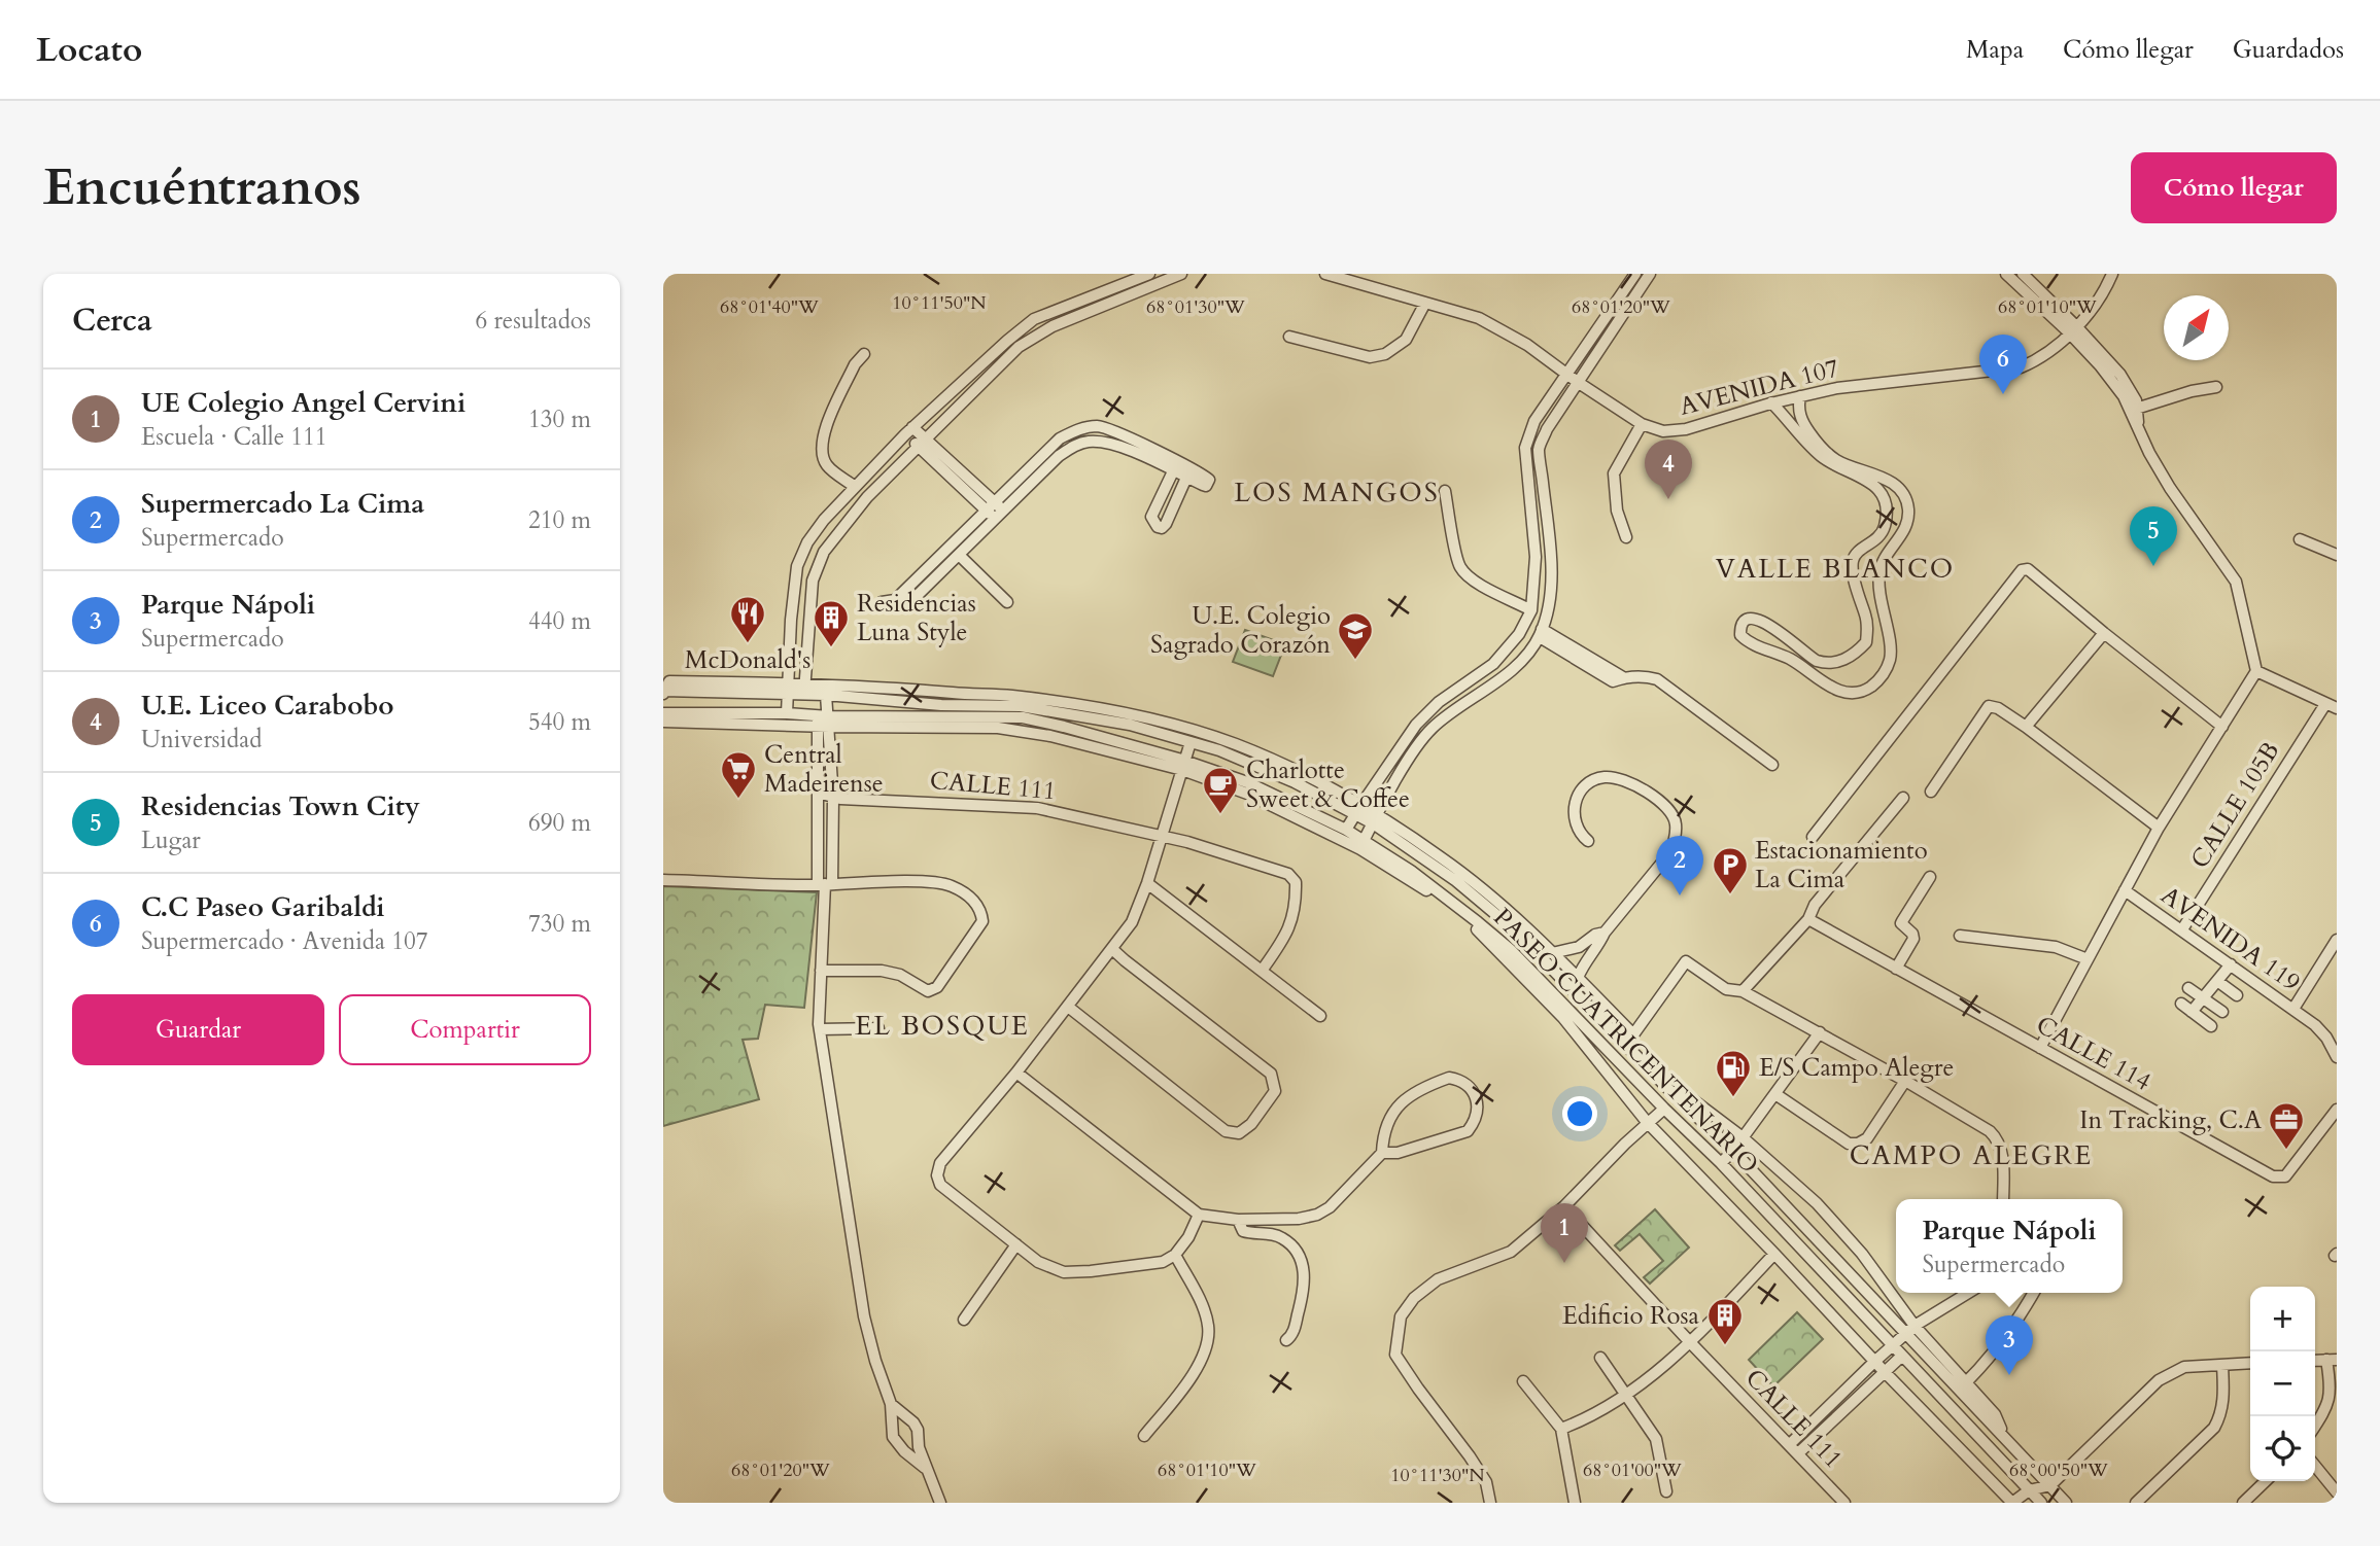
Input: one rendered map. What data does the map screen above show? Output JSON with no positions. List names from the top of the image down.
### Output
{
  "streets": {
    "street": [
      "AVENIDA 107",
      "CALLE 111",
      "CALLE 105B",
      "AVENIDA 119",
      "PASEO CUATRICENTENARIO",
      "CALLE 114"
    ]
  },
  "crossings": [
    ["CALLE 105B", "AVENIDA 119"]
  ],
  "districts": [
    "LOS MANGOS",
    "VALLE BLANCO",
    "EL BOSQUE",
    "CAMPO ALEGRE"
  ],
  "places": {
    "restaurant": ["McDonald's"],
    "building": ["Residencias Luna Style", "Edificio Rosa"],
    "school or university": ["U.E. Colegio Sagrado Corazón"],
    "supermarket": ["Central Madeirense"],
    "cafe": ["Charlotte Sweet & Coffee"],
    "parking": ["Estacionamiento La Cima"],
    "fuel station": ["E/S Campo Alegre"],
    "office": ["In Tracking, C.A"]
  },
  "north": "top right",
  "page": {
    "header": "Locato",
    "nav": ["Mapa", "Cómo llegar", "Guardados"],
    "buttons": [
      "Cómo llegar",
      ["Guardar", "Compartir"]
    ],
    "title": "Encuéntranos",
    "heading": ["Cerca", "6 resultados"],
    "pins": [
      "6",
      "4",
      "5",
      "2",
      "1",
      "3"
    ],
    "list": [
      {
        "mark": "1",
        "name": "UE Colegio Angel Cervini",
        "note": "Escuela · Calle 111",
        "value": "130 m"
      },
      {
        "mark": "2",
        "name": "Supermercado La Cima",
        "note": "Supermercado",
        "value": "210 m"
      },
      {
        "mark": "3",
        "name": "Parque Nápoli",
        "note": "Supermercado",
        "value": "440 m"
      },
      {
        "mark": "4",
        "name": "U.E. Liceo Carabobo",
        "note": "Universidad",
        "value": "540 m"
      },
      {
        "mark": "5",
        "name": "Residencias Town City",
        "note": "Lugar",
        "value": "690 m"
      },
      {
        "mark": "6",
        "name": "C.C Paseo Garibaldi",
        "note": "Supermercado · Avenida 107",
        "value": "730 m"
      }
    ],
    "popup": ["Parque Nápoli", "Supermercado"],
    "map_buttons": ["+", "−"]
  },
  "coordinates": [
    "10°11'50\"N",
    "68°01'40\"W",
    "68°01'30\"W",
    "68°01'20\"W",
    "68°01'10\"W",
    "68°01'00\"W",
    "68°00'50\"W",
    "10°11'30\"N"
  ]
}
